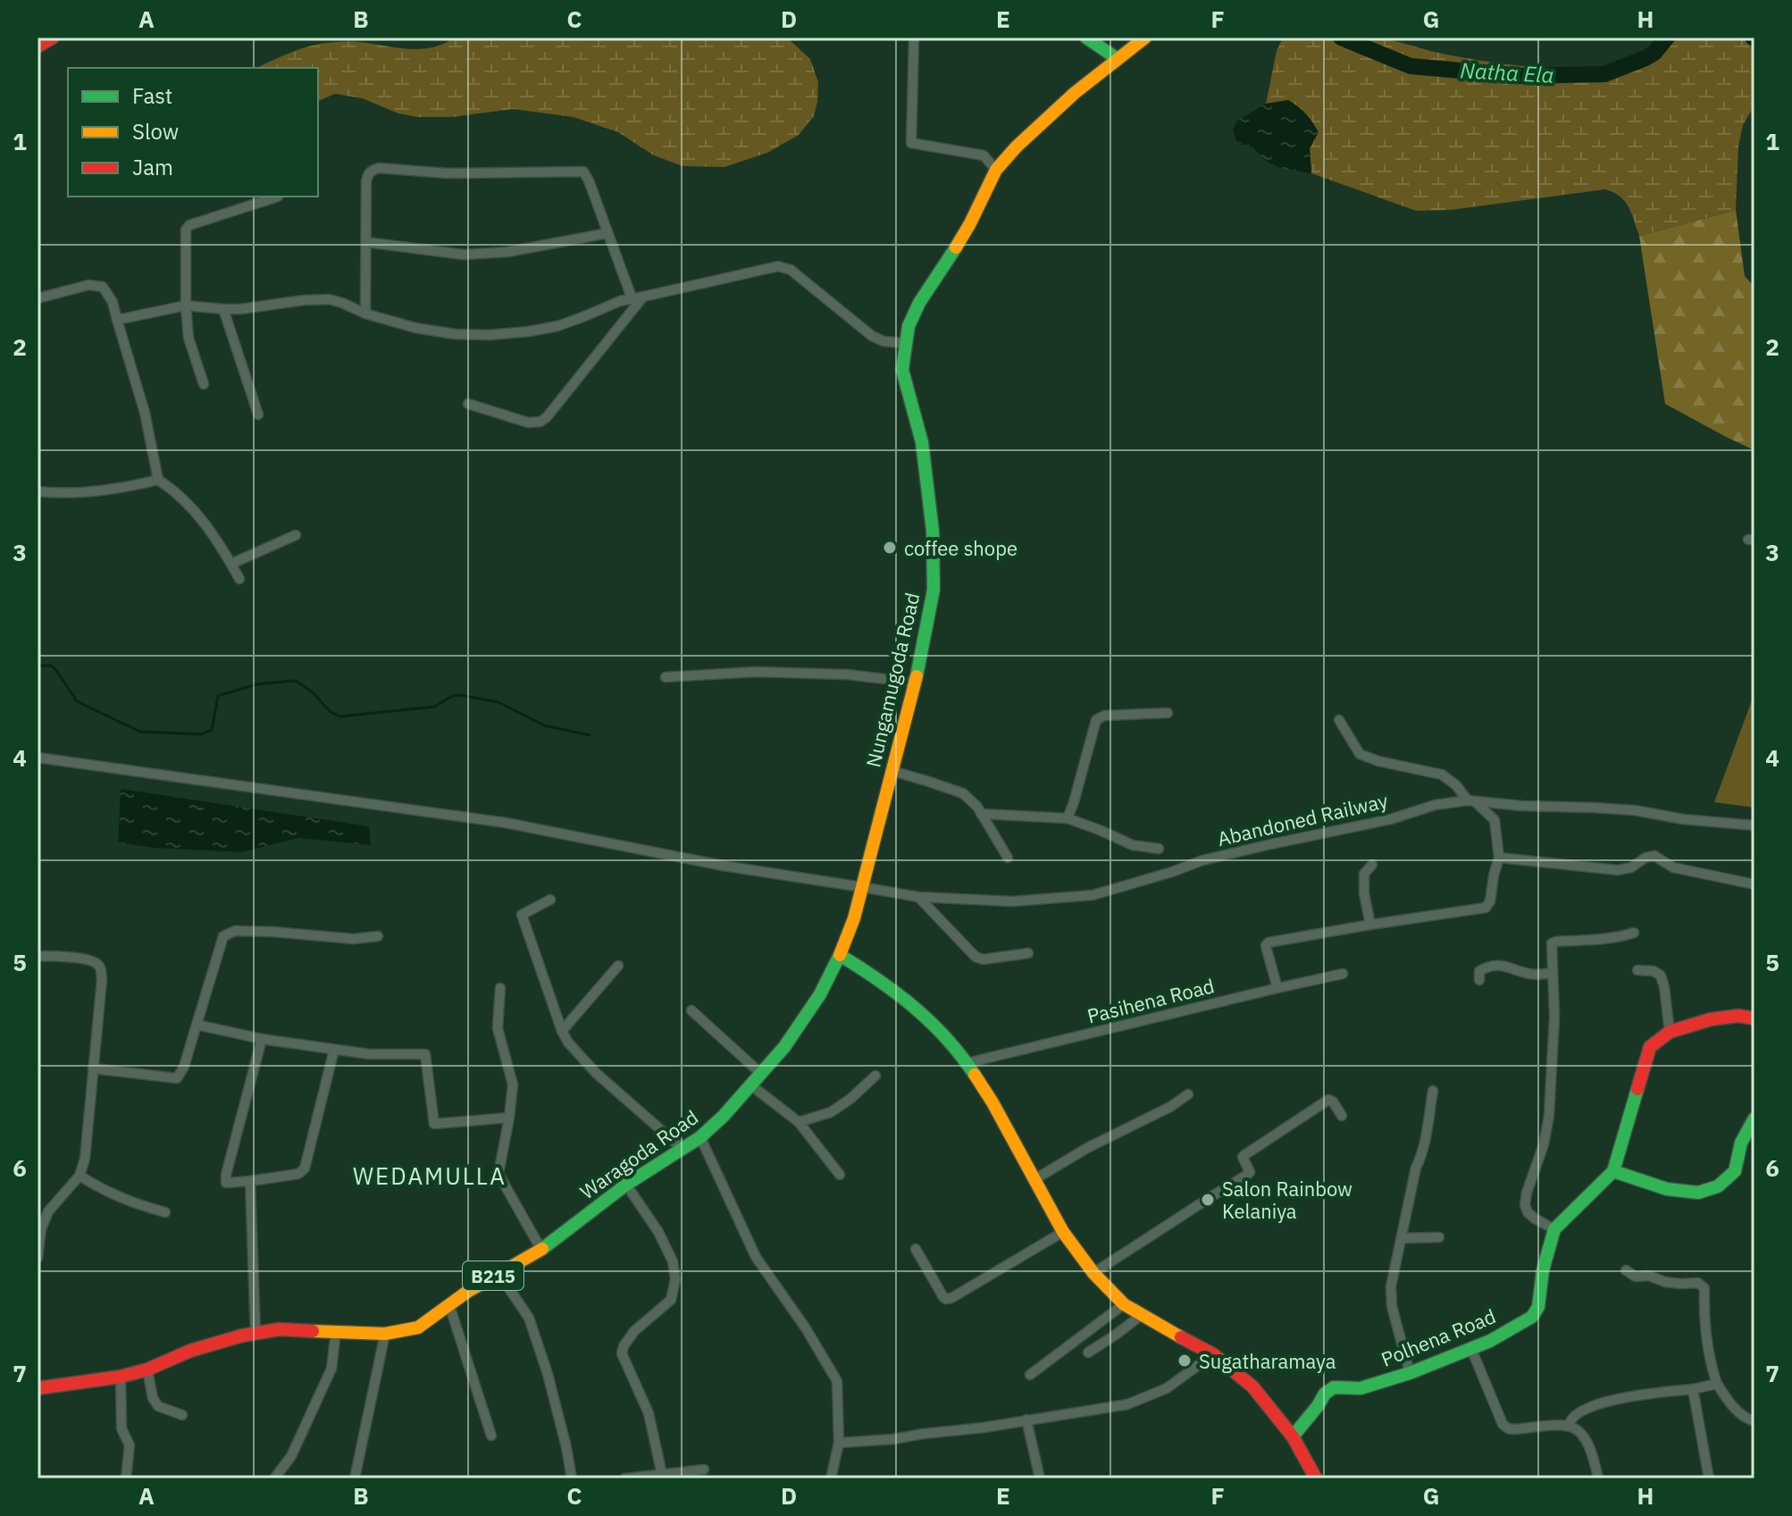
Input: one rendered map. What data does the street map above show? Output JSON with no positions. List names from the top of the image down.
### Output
{
  "streets": {
    "main road": [
      "Nungamugoda Road",
      "Waragoda Road",
      "B215",
      "Polhena Road"
    ],
    "street": ["Abandoned Railway", "Pasihena Road"]
  },
  "crossings": [
    ["Nungamugoda Road", "Abandoned Railway"],
    ["Nungamugoda Road", "Waragoda Road"]
  ],
  "districts": ["WEDAMULLA"],
  "water": ["Natha Ela"],
  "places": ["coffee shope", "Salon Rainbow Kelaniya", "Sugatharamaya"],
  "legend": ["Fast", "Slow", "Jam"],
  "grid": {
    "columns": [
      "A",
      "B",
      "C",
      "D",
      "E",
      "F",
      "G",
      "H"
    ],
    "rows": [
      "1",
      "2",
      "3",
      "4",
      "5",
      "6",
      "7"
    ]
  }
}
